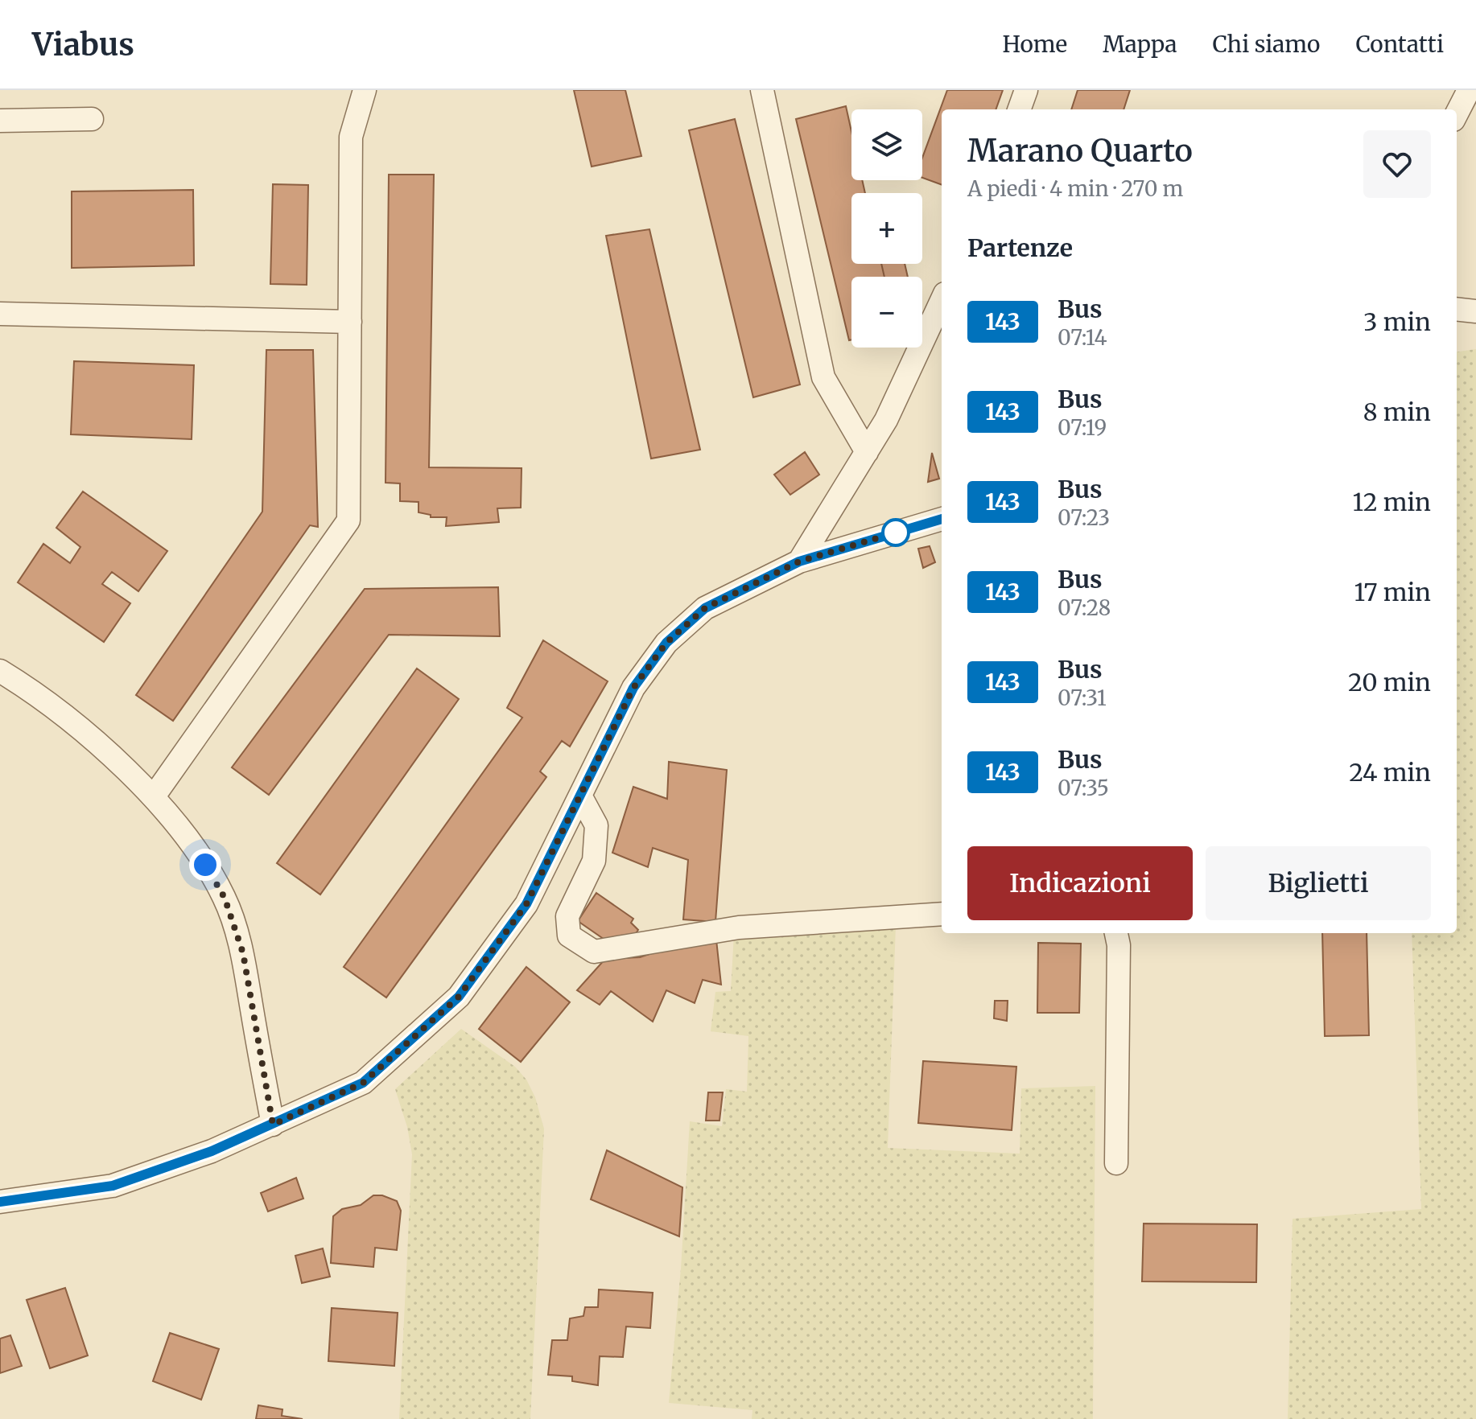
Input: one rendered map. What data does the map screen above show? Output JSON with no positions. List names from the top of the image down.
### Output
{
  "lines": ["bus line 143"],
  "page": {
    "header": "Viabus",
    "nav": [
      "Home",
      "Mappa",
      "Chi siamo",
      "Contatti"
    ],
    "map_buttons": ["+", "−"],
    "heading": [
      ["Marano Quarto", "A piedi · 4 min · 270 m"],
      "Partenze"
    ],
    "list": [
      {
        "mark": "143",
        "name": "Bus",
        "note": "07:14",
        "value": "3 min"
      },
      {
        "mark": "143",
        "name": "Bus",
        "note": "07:19",
        "value": "8 min"
      },
      {
        "mark": "143",
        "name": "Bus",
        "note": "07:23",
        "value": "12 min"
      },
      {
        "mark": "143",
        "name": "Bus",
        "note": "07:28",
        "value": "17 min"
      },
      {
        "mark": "143",
        "name": "Bus",
        "note": "07:31",
        "value": "20 min"
      },
      {
        "mark": "143",
        "name": "Bus",
        "note": "07:35",
        "value": "24 min"
      }
    ],
    "buttons": ["Indicazioni", "Biglietti"]
  }
}
